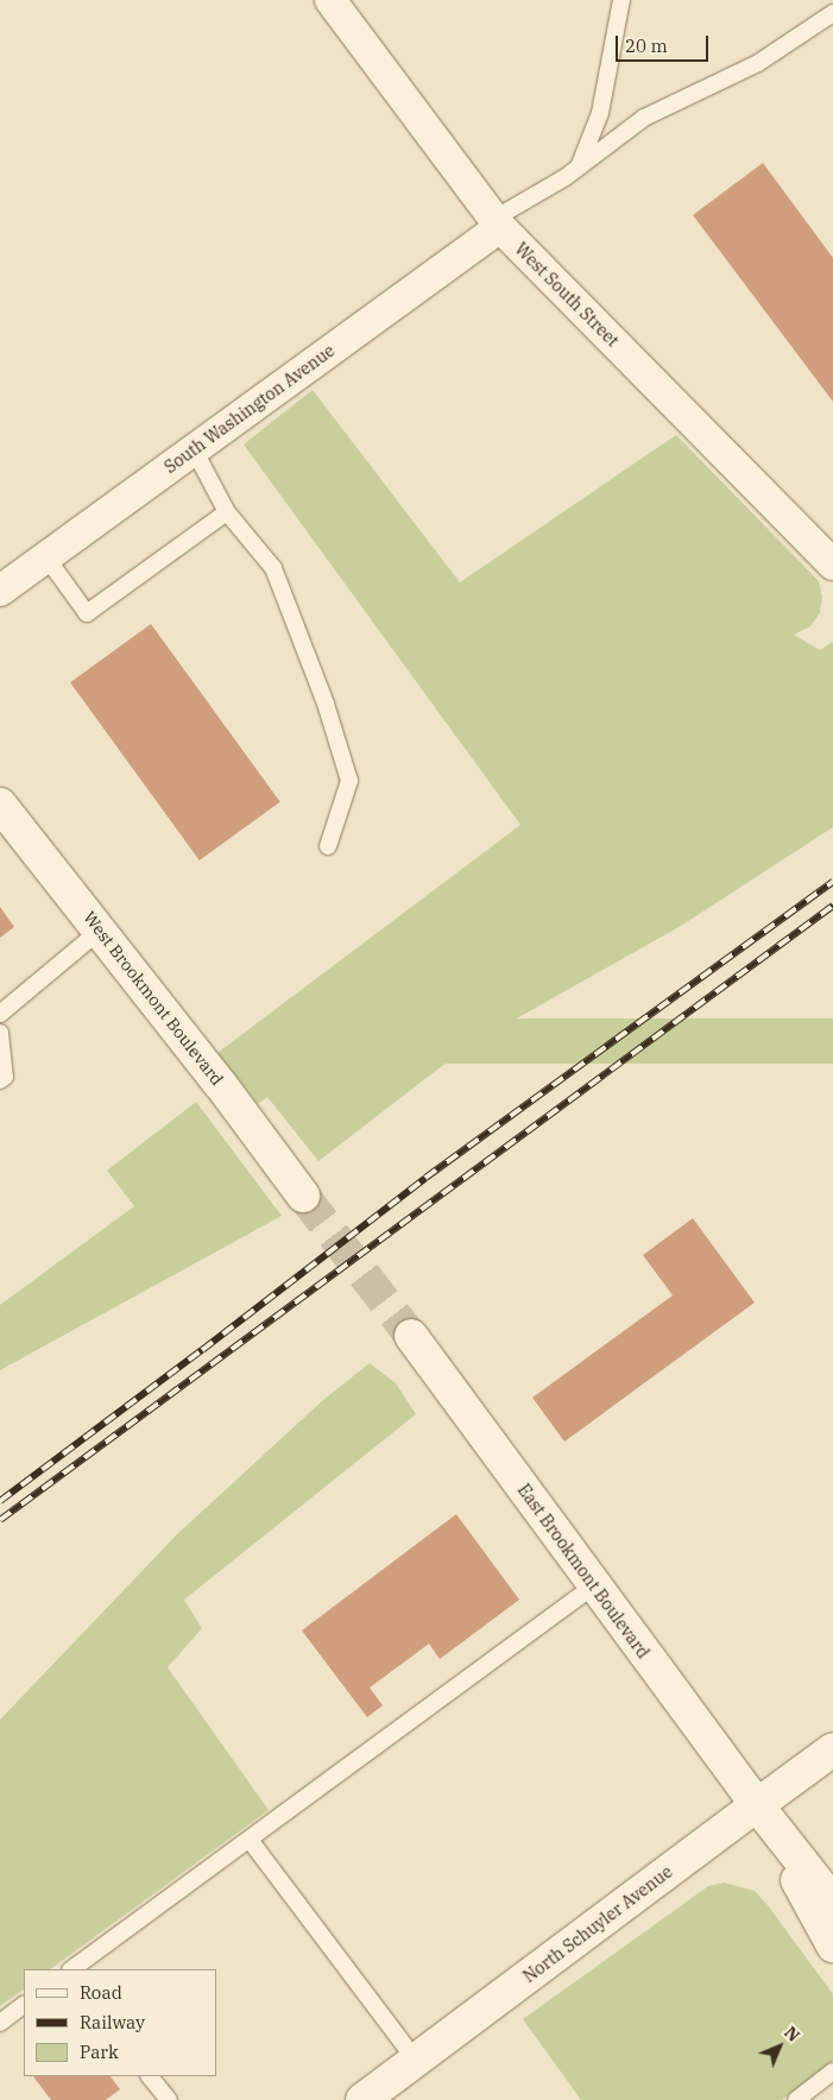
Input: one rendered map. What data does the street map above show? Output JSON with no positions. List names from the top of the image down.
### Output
{
  "streets": {
    "main road": ["West Brookmont Boulevard", "East Brookmont Boulevard", "North Schuyler Avenue"],
    "street": ["West South Street", "South Washington Avenue"]
  },
  "crossings": [
    ["West South Street", "South Washington Avenue"],
    ["East Brookmont Boulevard", "North Schuyler Avenue"]
  ],
  "legend": ["Road", "Railway", "Park"],
  "scale_bar": "20 m",
  "north": "top right"
}
